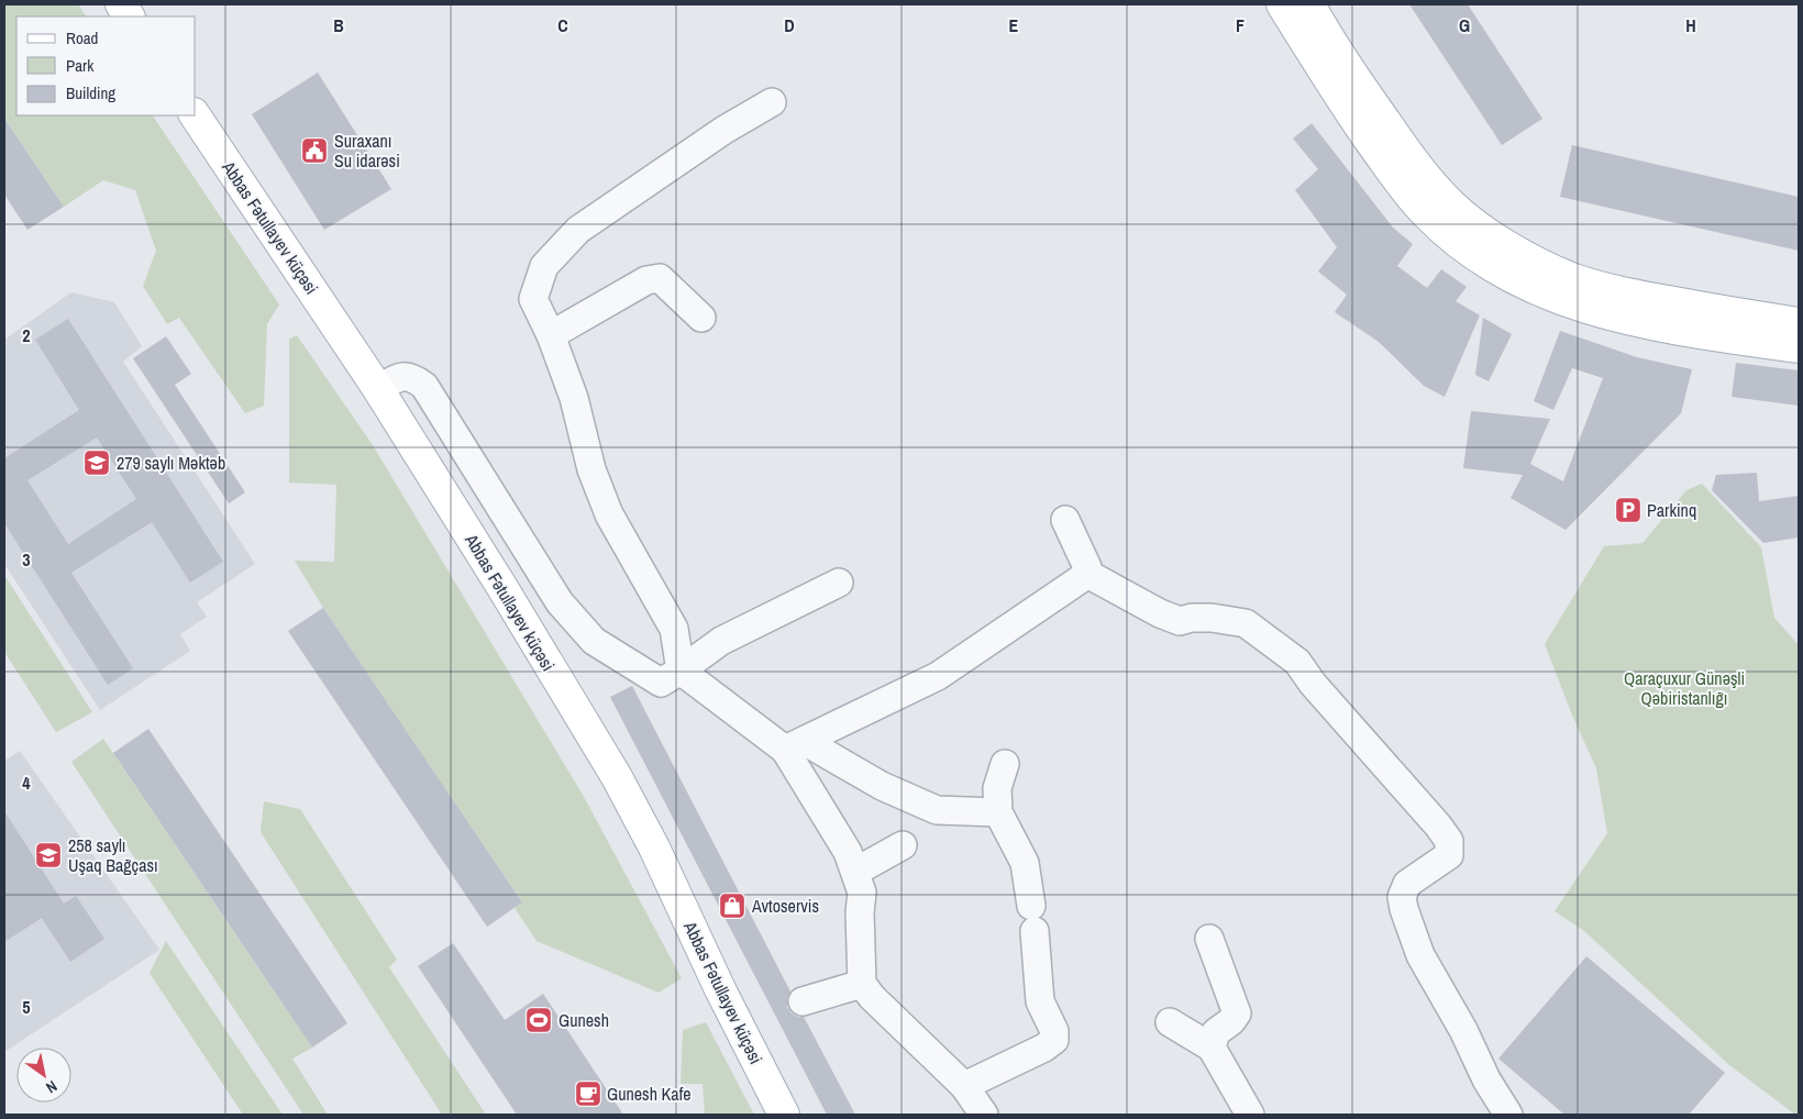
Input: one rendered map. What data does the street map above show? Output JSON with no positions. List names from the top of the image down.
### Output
{
  "streets": {
    "main road": ["Abbas Fətullayev küçəsi"]
  },
  "parks": ["Qaraçuxur Günəşli Qəbiristanlığı"],
  "places": {
    "public building": ["Suraxanı Su idarəsi"],
    "school or university": ["279 saylı Məktəb", "258 saylı Uşaq Bağçası"],
    "parking": ["Parkinq"],
    "shop": ["Avtoservis"],
    "sports": ["Gunesh"],
    "cafe": ["Gunesh Kafe"]
  },
  "legend": ["Road", "Park", "Building"],
  "north": "bottom right",
  "grid": {
    "columns": [
      "B",
      "C",
      "D",
      "E",
      "F",
      "G",
      "H"
    ],
    "rows": [
      "2",
      "3",
      "4",
      "5"
    ]
  }
}
